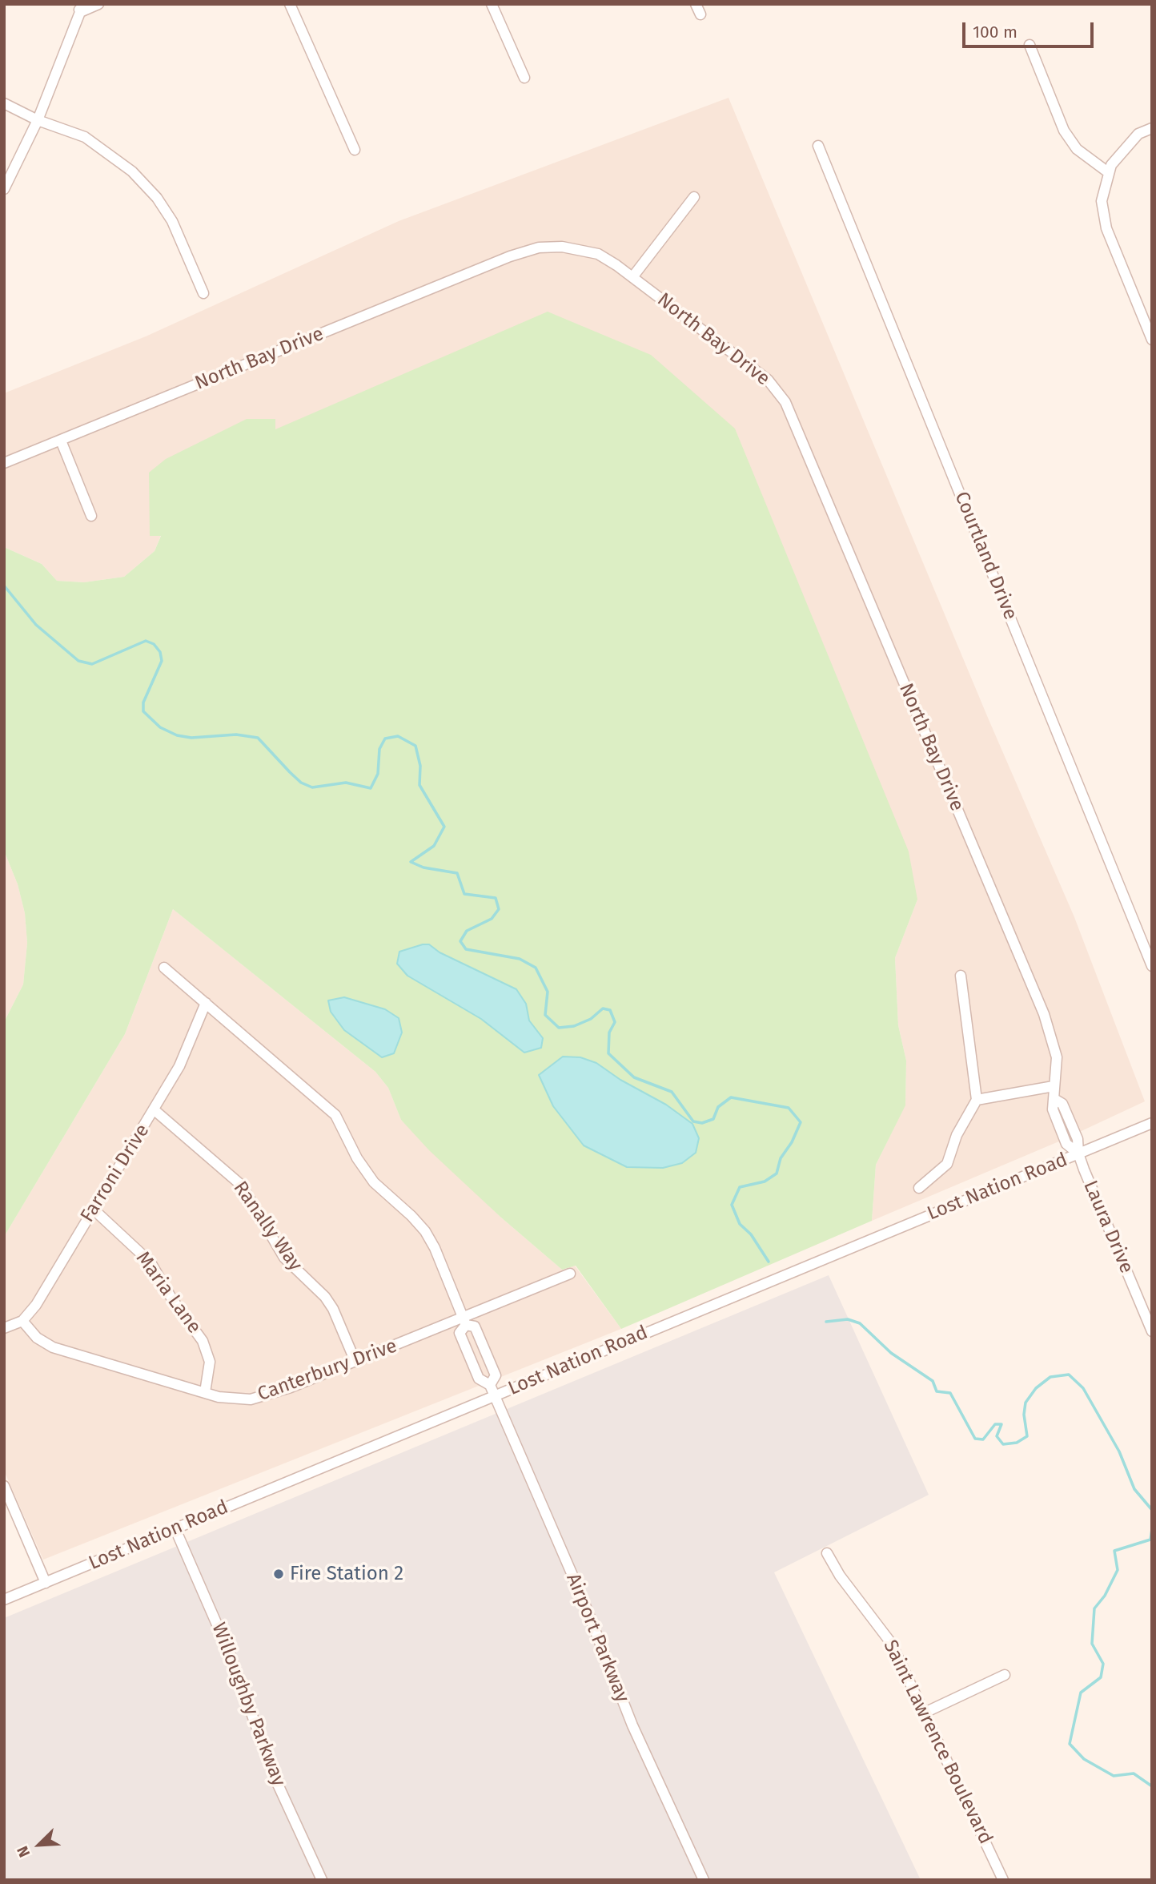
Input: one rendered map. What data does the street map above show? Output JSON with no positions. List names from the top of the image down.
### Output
{
  "streets": {
    "street": [
      "North Bay Drive",
      "Courtland Drive",
      "Farroni Drive",
      "Lost Nation Road",
      "Ranally Way",
      "Laura Drive",
      "Maria Lane",
      "Canterbury Drive",
      "Airport Parkway",
      "Willoughby Parkway",
      "Saint Lawrence Boulevard"
    ]
  },
  "crossings": [
    ["North Bay Drive", "Lost Nation Road"],
    ["North Bay Drive", "Laura Drive"],
    ["Farroni Drive", "Ranally Way"],
    ["Farroni Drive", "Maria Lane"],
    ["Farroni Drive", "Canterbury Drive"],
    ["Lost Nation Road", "Laura Drive"],
    ["Lost Nation Road", "Airport Parkway"],
    ["Lost Nation Road", "Willoughby Parkway"],
    ["Ranally Way", "Canterbury Drive"],
    ["Maria Lane", "Canterbury Drive"]
  ],
  "places": ["Fire Station 2"],
  "scale_bar": "100 m",
  "north": "bottom left"
}
